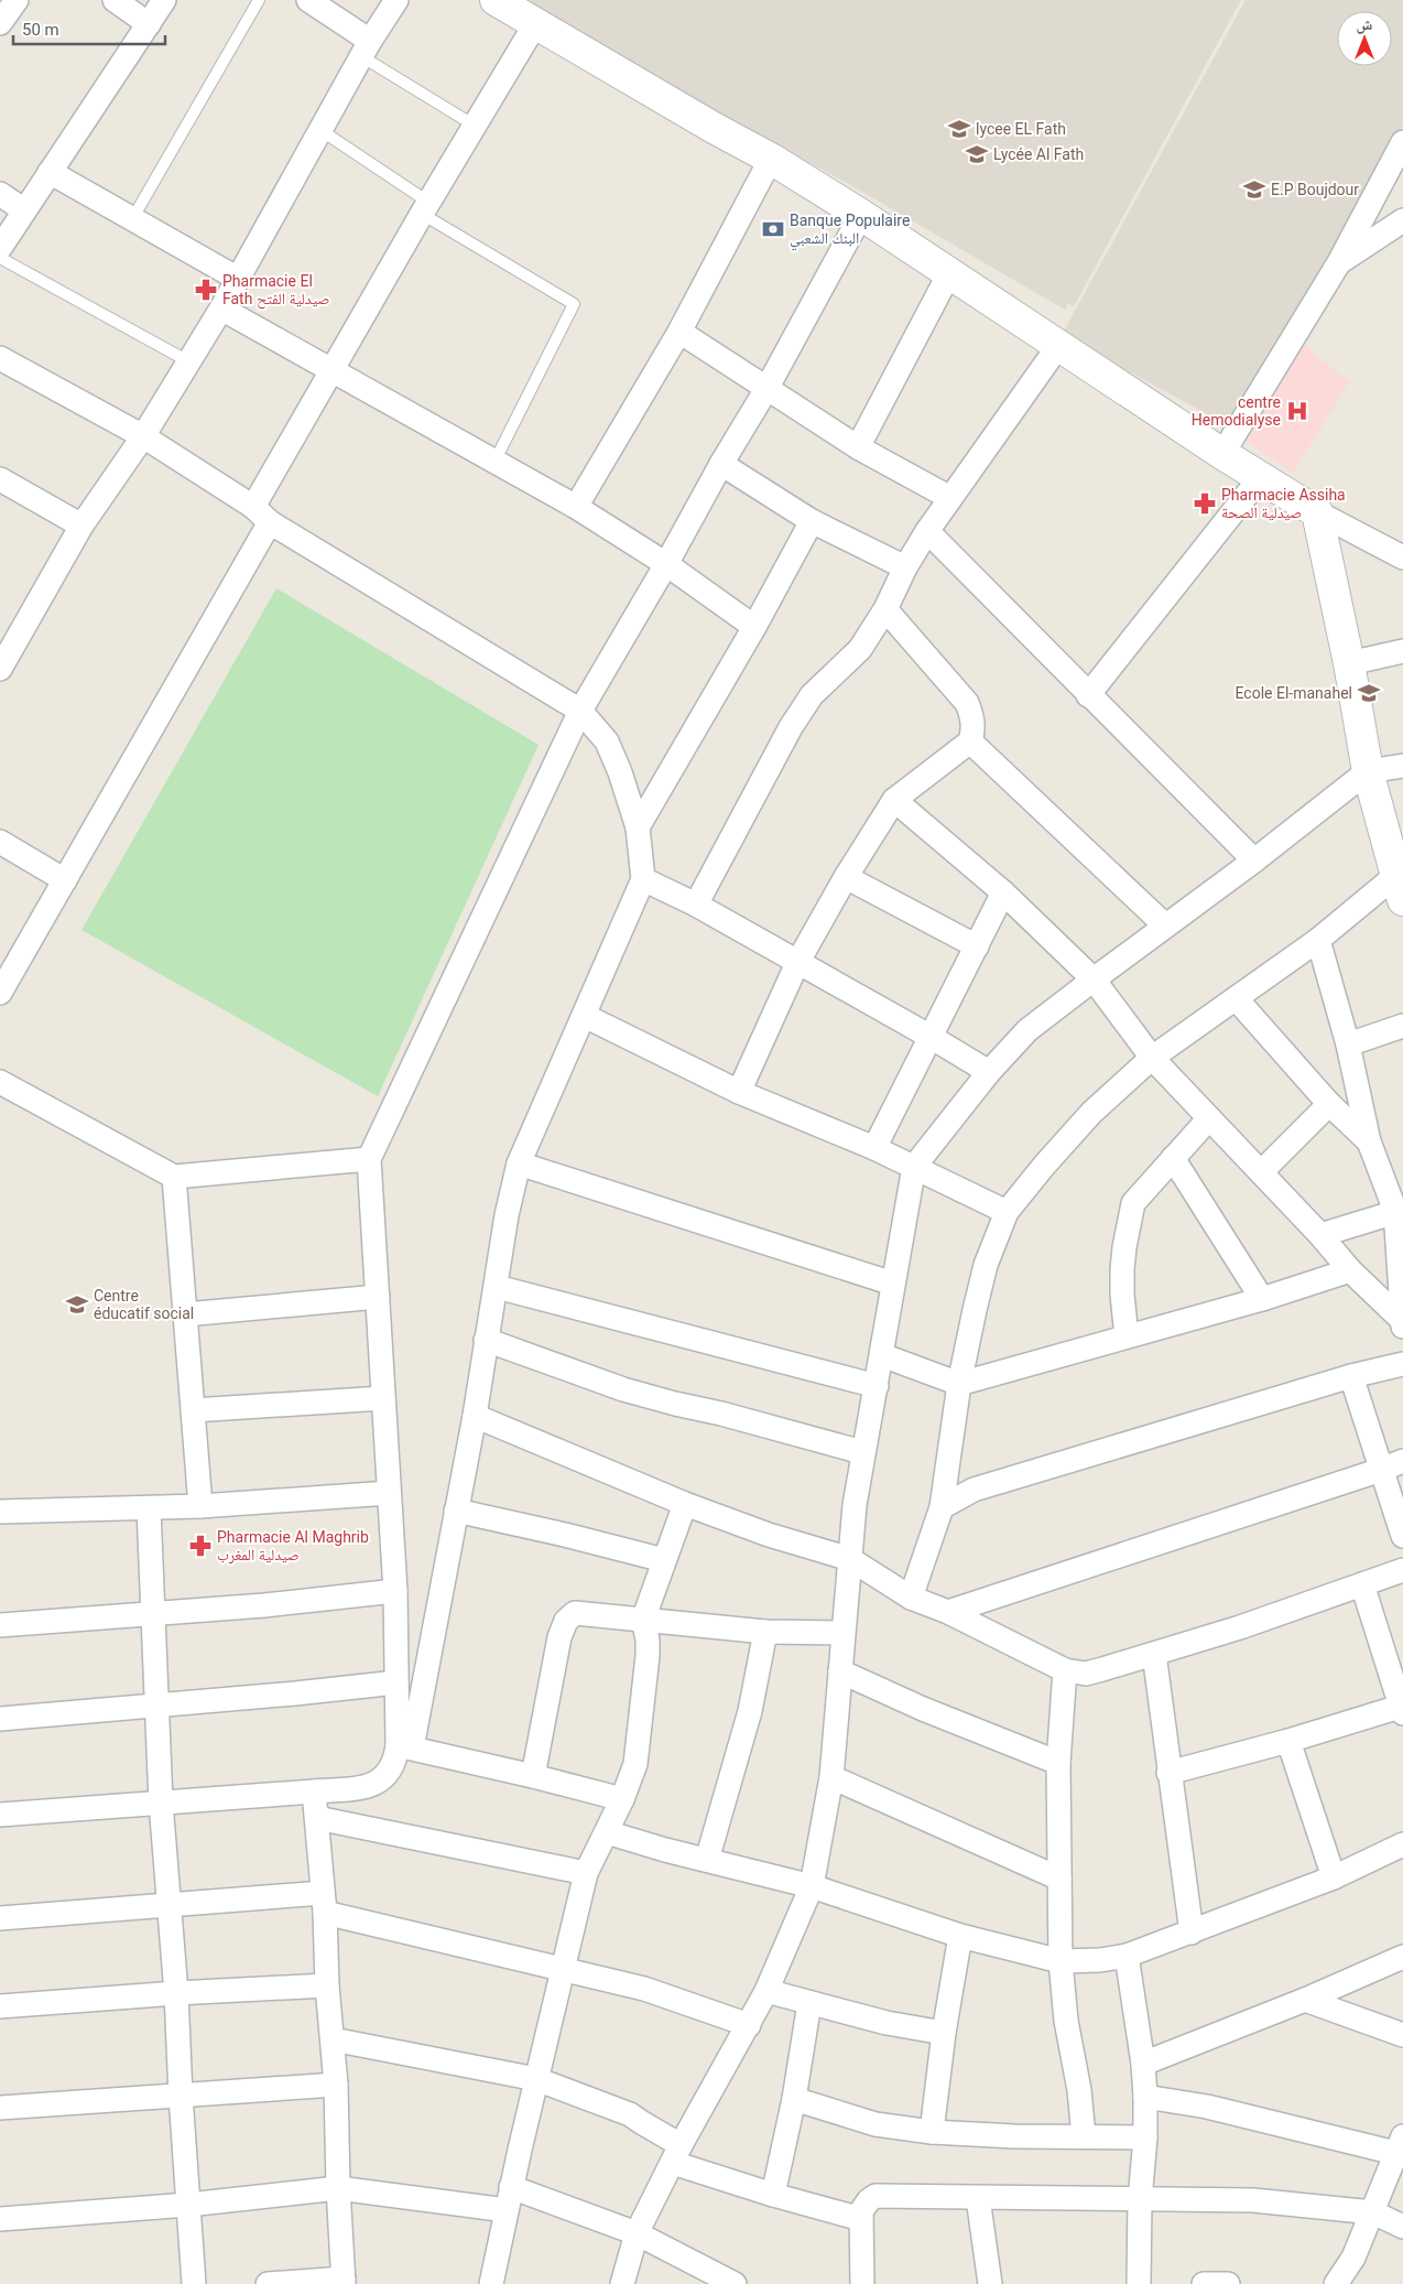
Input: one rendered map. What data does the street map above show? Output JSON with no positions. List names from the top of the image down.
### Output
{
  "places": {
    "school or university": [
      "lycee EL Fath",
      "Lycée Al Fath",
      "E.P Boujdour",
      "Ecole El-manahel",
      "Centre éducatif social"
    ],
    "bank": ["Banque Populaire البنك الشعبي"],
    "pharmacy": ["Pharmacie El Fath صيدلية الفتح", "Pharmacie Assiha صيدلية الصحة", "Pharmacie Al Maghrib صيدلية المغرب"],
    "hospital": ["centre Hemodialyse"]
  },
  "scale_bar": "50 m",
  "north": "top"
}
